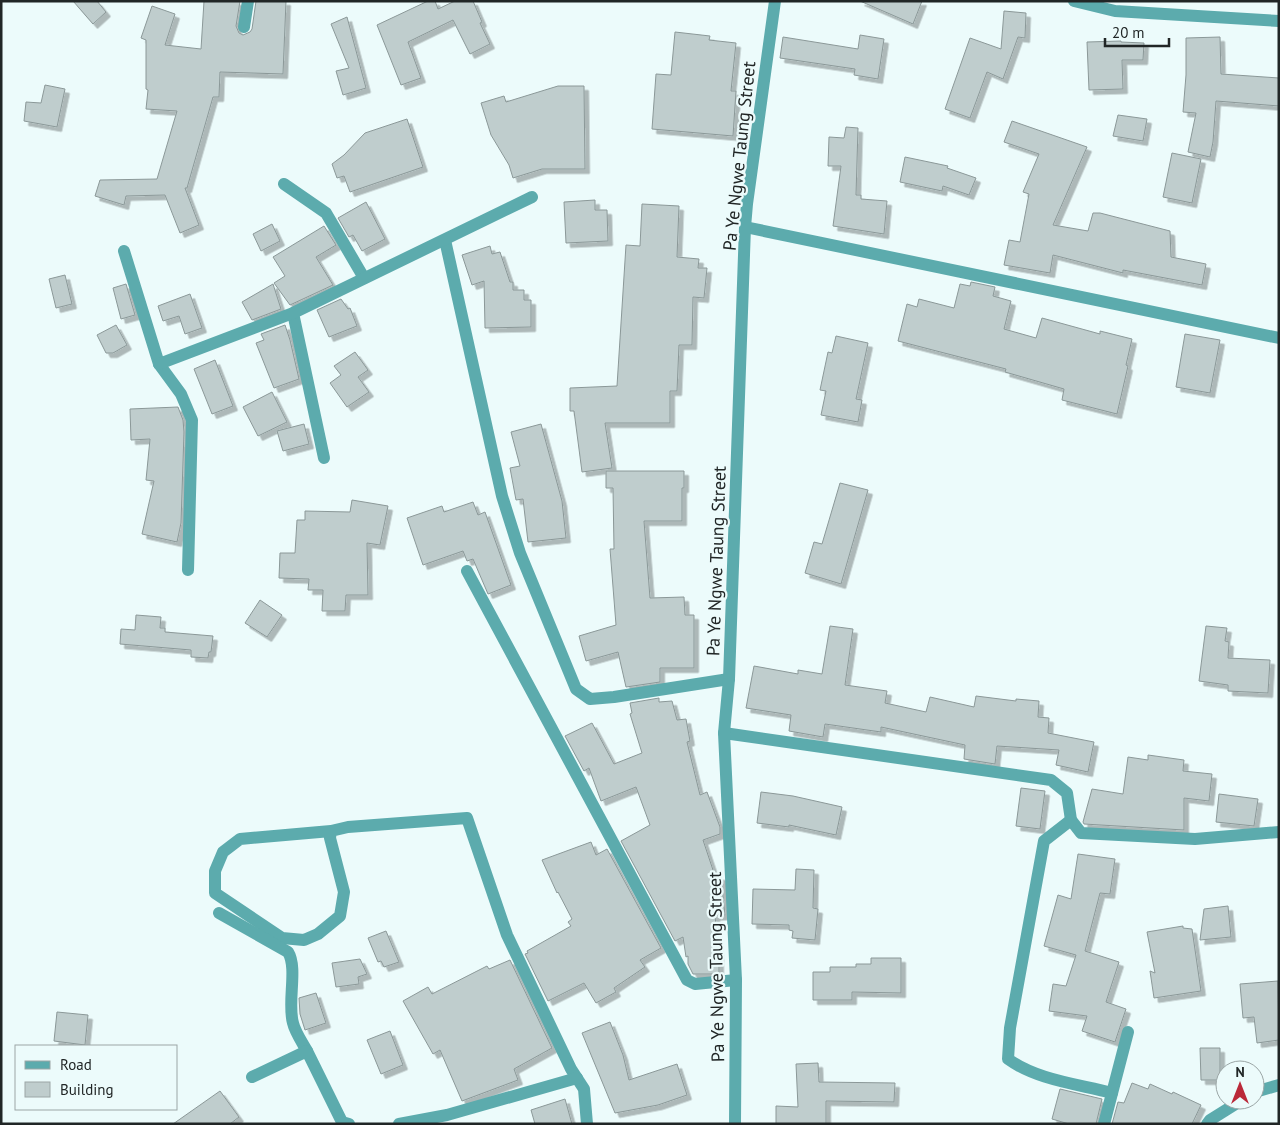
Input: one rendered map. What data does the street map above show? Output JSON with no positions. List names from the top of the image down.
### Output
{
  "streets": {
    "street": ["Pa Ye Ngwe Taung Street"]
  },
  "legend": ["Road", "Building"],
  "scale_bar": "20 m",
  "north": "top"
}
